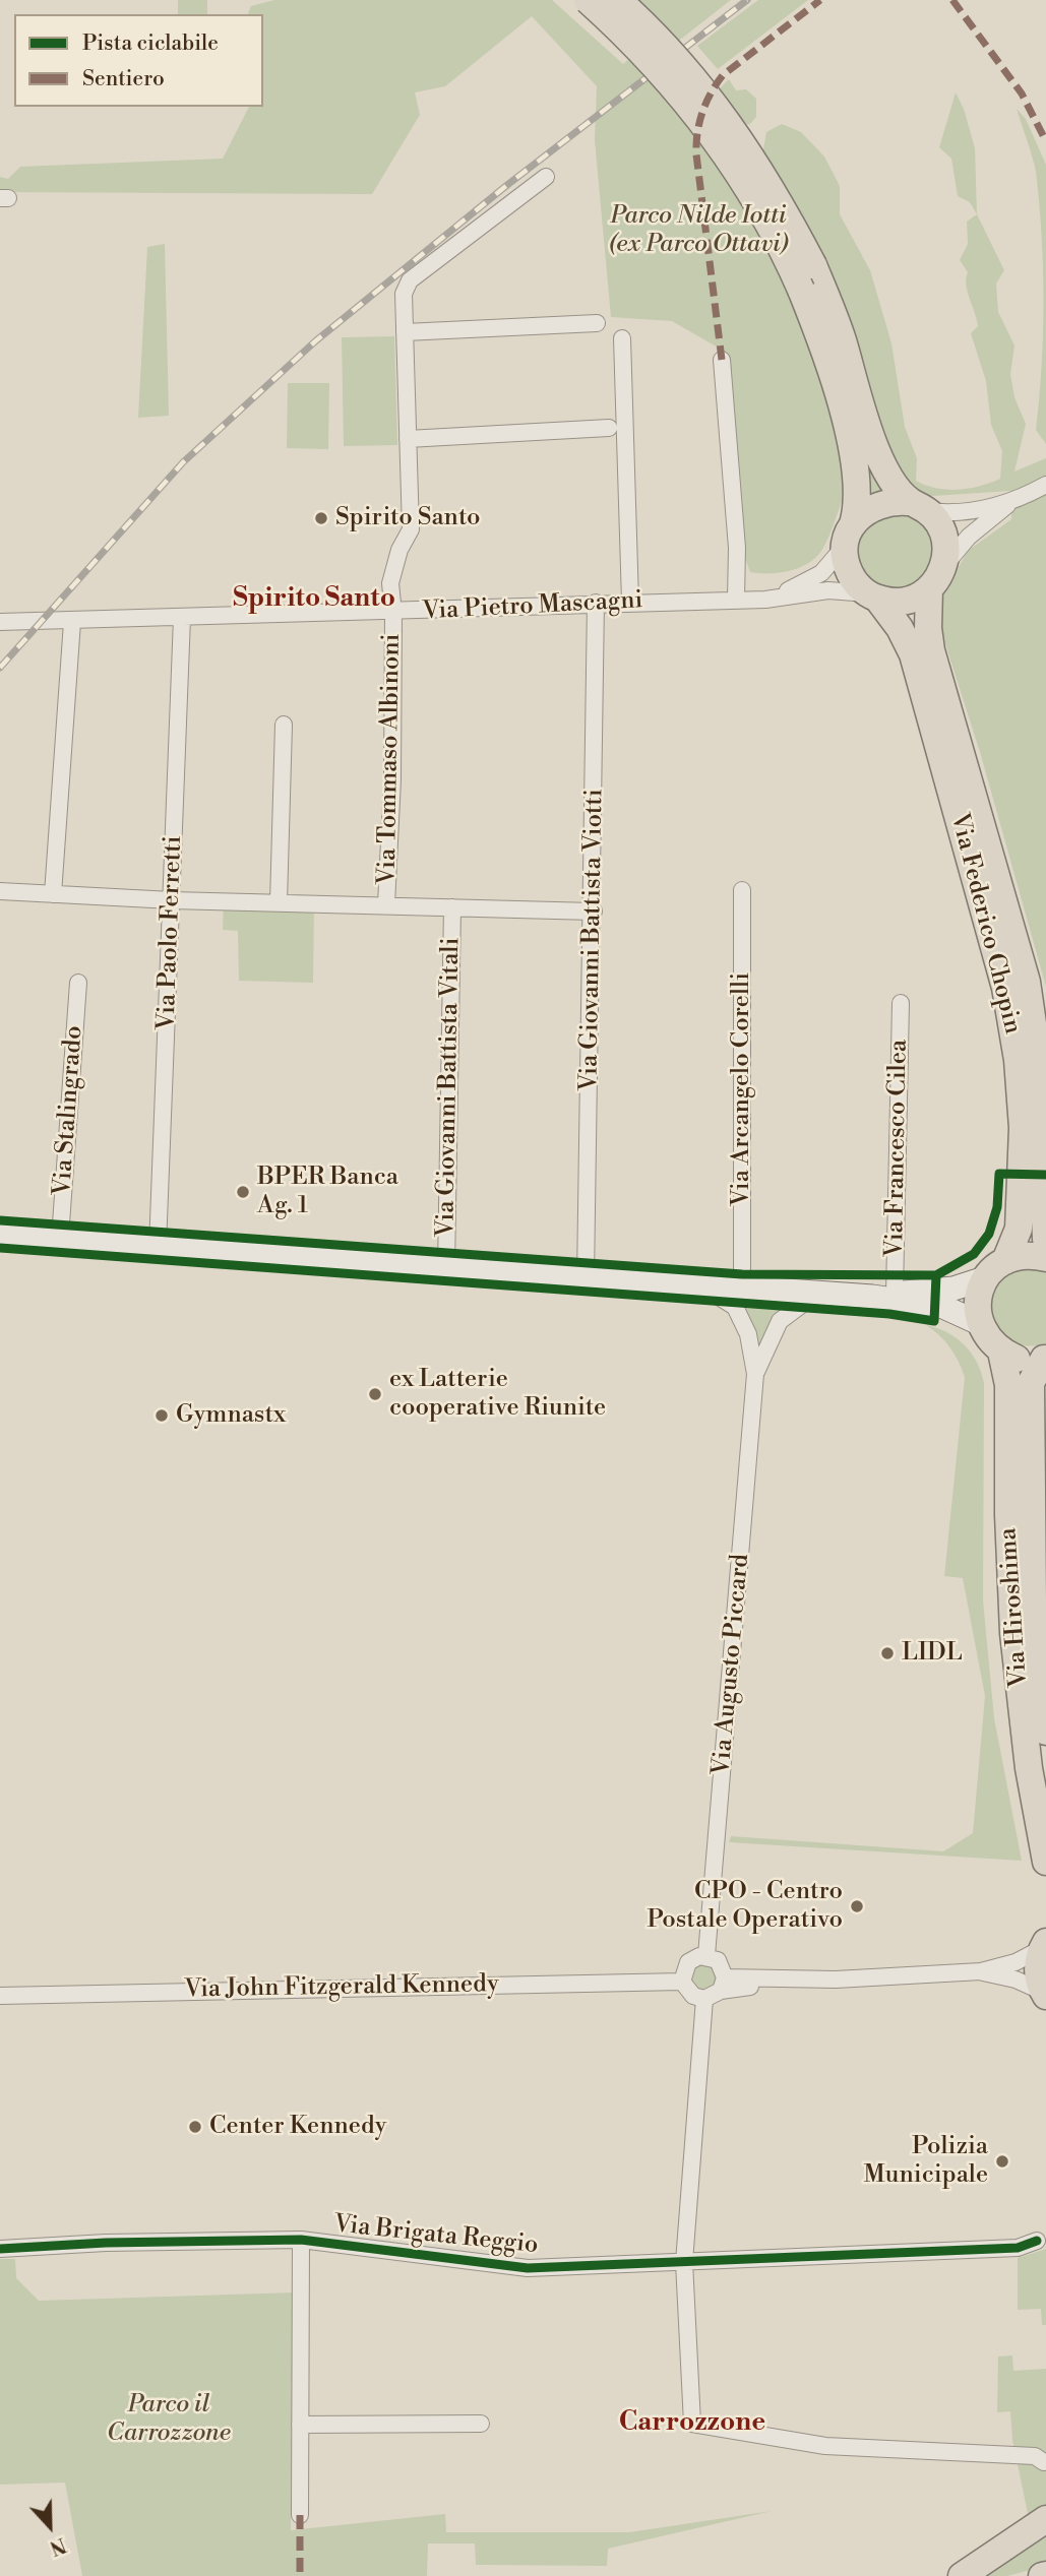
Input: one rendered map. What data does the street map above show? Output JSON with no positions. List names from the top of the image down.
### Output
{
  "streets": {
    "main road": ["Via Federico Chopin", "Via Hiroshima"],
    "street": [
      "Via Pietro Mascagni",
      "Via Tommaso Albinoni",
      "Via Paolo Ferretti",
      "Via Giovanni Battista Viotti",
      "Via Giovanni Battista Vitali",
      "Via Arcangelo Corelli",
      "Via Stalingrado",
      "Via Francesco Cilea",
      "Via Augusto Piccard",
      "Via John Fitzgerald Kennedy",
      "Via Brigata Reggio"
    ]
  },
  "crossings": [
    ["Via Pietro Mascagni", "Via Tommaso Albinoni"],
    ["Via Pietro Mascagni", "Via Federico Chopin"],
    ["Via Pietro Mascagni", "Via Paolo Ferretti"],
    ["Via Pietro Mascagni", "Via Giovanni Battista Viotti"],
    ["Via Tommaso Albinoni", "Via Paolo Ferretti"],
    ["Via Tommaso Albinoni", "Via Giovanni Battista Viotti"],
    ["Via Tommaso Albinoni", "Via Giovanni Battista Vitali"],
    ["Via Augusto Piccard", "Via John Fitzgerald Kennedy"]
  ],
  "districts": ["Spirito Santo", "Carrozzone"],
  "parks": ["Parco Nilde Iotti (ex Parco Ottavi)", "Parco il Carrozzone"],
  "places": [
    "Spirito Santo",
    "BPER Banca Ag. 1",
    "ex Latterie cooperative Riunite",
    "Gymnastx",
    "LIDL",
    "CPO - Centro Postale Operativo",
    "Center Kennedy",
    "Polizia Municipale"
  ],
  "legend": ["Pista ciclabile", "Sentiero"],
  "north": "bottom"
}
